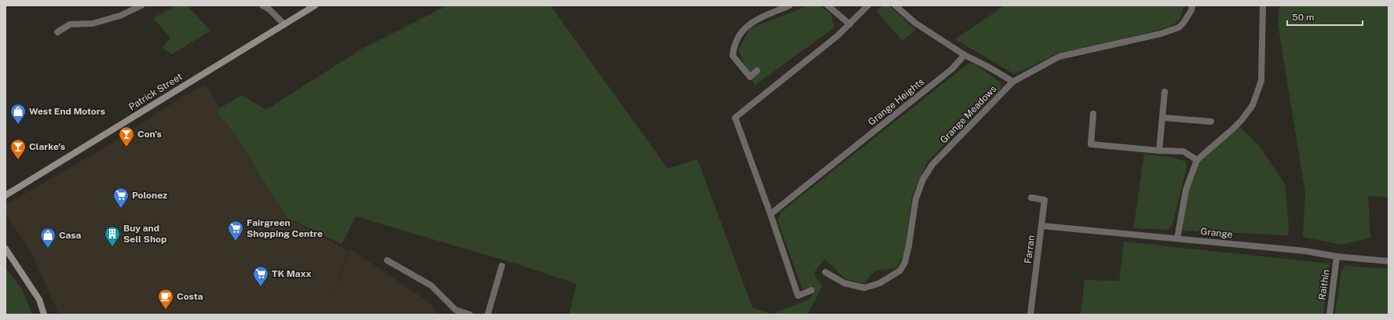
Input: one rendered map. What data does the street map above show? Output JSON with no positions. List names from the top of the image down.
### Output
{
  "streets": {
    "main road": ["Patrick Street"],
    "street": [
      "Grange Heights",
      "Grange Meadows",
      "Grange",
      "Farran",
      "Raithín"
    ]
  },
  "crossings": [
    ["Grange", "Farran"],
    ["Grange", "Raithín"]
  ],
  "places": {
    "shop": ["West End Motors", "Casa"],
    "bar": ["Con's", "Clarke’s"],
    "supermarket": ["Polonez", "Fairgreen Shopping Centre", "TK Maxx"],
    "building": ["Buy and Sell Shop"],
    "cafe": ["Costa"]
  },
  "scale_bar": "50 m"
}
